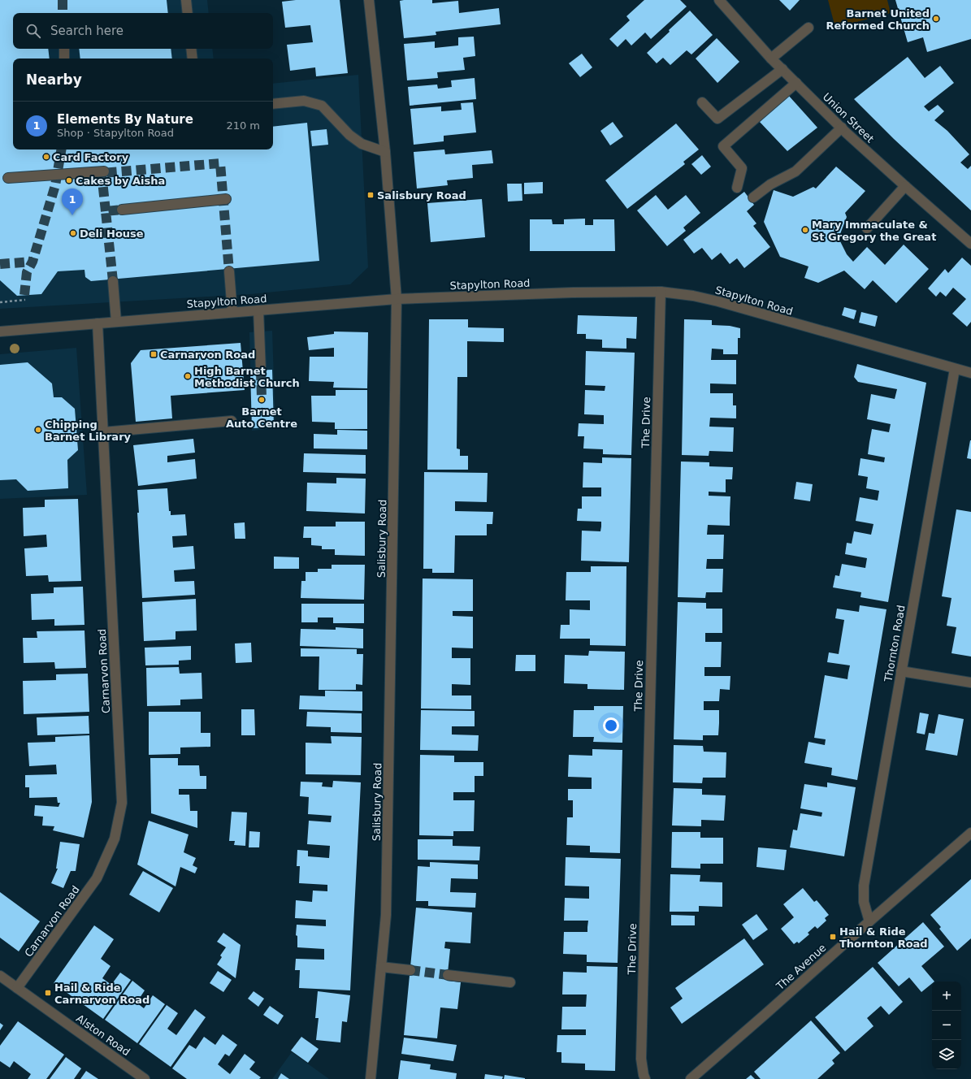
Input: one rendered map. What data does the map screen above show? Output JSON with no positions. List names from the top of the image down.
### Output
{
  "streets": {
    "street": [
      "Union Street",
      "Stapylton Road",
      "The Drive",
      "Salisbury Road",
      "Thornton Road",
      "Carnarvon Road",
      "The Avenue",
      "Alston Road"
    ]
  },
  "crossings": [
    ["Stapylton Road", "The Drive"],
    ["Stapylton Road", "Salisbury Road"],
    ["Stapylton Road", "Thornton Road"],
    ["Stapylton Road", "Carnarvon Road"],
    ["Thornton Road", "The Avenue"],
    ["Carnarvon Road", "Alston Road"]
  ],
  "places": {
    "other": [
      "Barnet United Reformed Church",
      "Card Factory",
      "Cakes by Aisha",
      "Mary Immaculate & St Gregory the Great",
      "Deli House",
      "High Barnet Methodist Church",
      "Barnet Auto Centre",
      "Chipping Barnet Library"
    ],
    "transit": [
      "Salisbury Road",
      "Carnarvon Road",
      "Hail & Ride Thornton Road",
      "Hail & Ride Carnarvon Road"
    ]
  },
  "page": {
    "search": "Search here",
    "heading": "Nearby",
    "list": [
      {
        "mark": "1",
        "name": "Elements By Nature",
        "note": "Shop · Stapylton Road",
        "value": "210 m"
      }
    ],
    "pins": "1",
    "map_buttons": ["+", "−"]
  }
}
